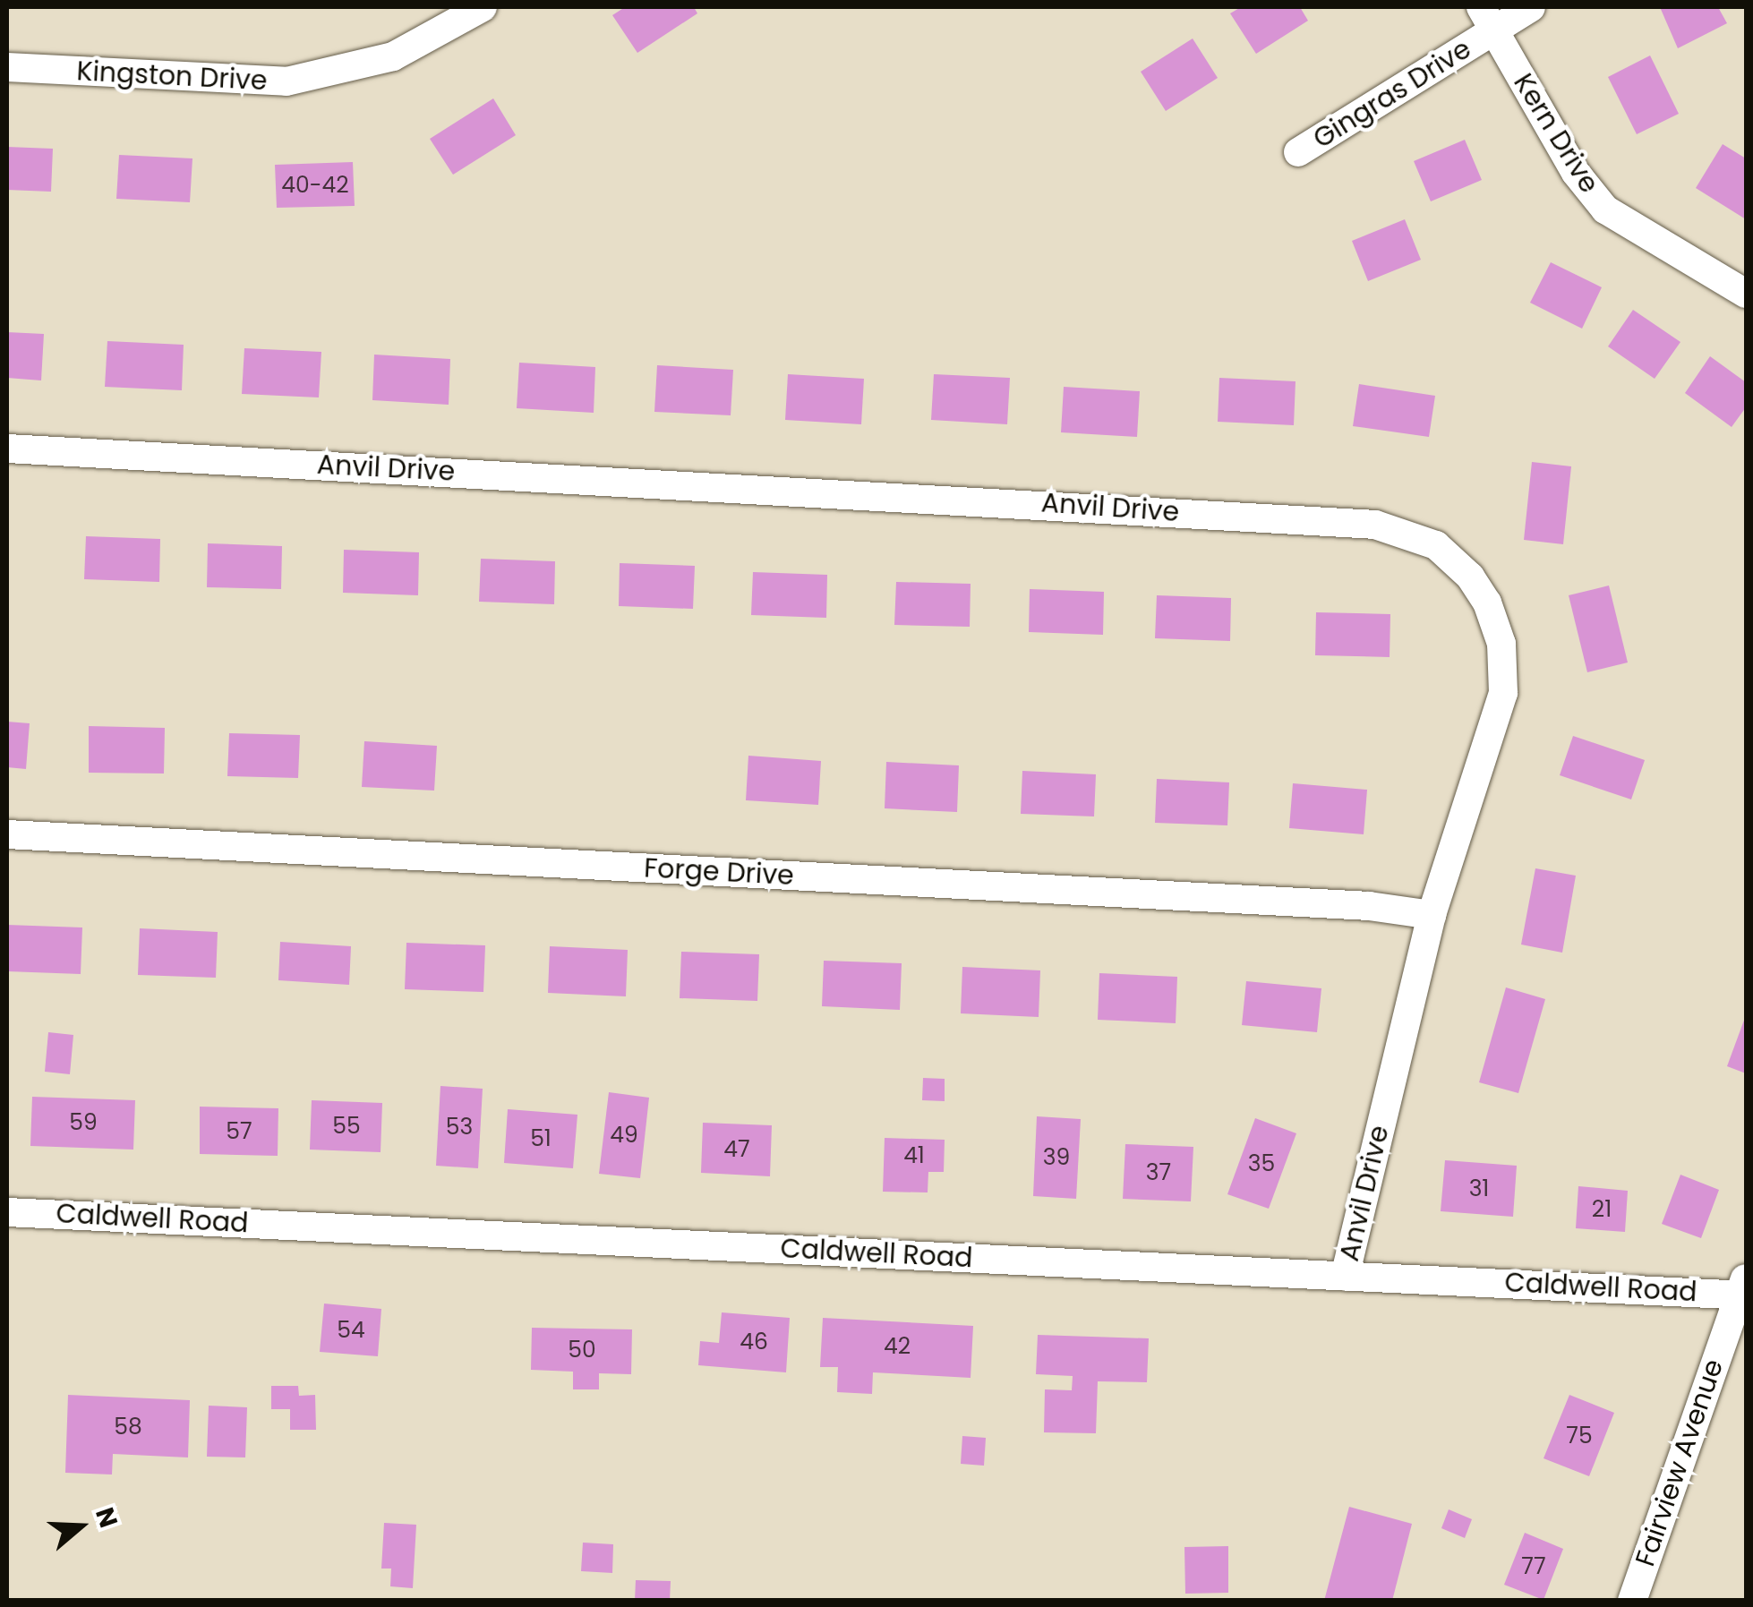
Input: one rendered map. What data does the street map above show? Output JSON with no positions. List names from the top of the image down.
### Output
{
  "streets": {
    "street": [
      "Kingston Drive",
      "Gingras Drive",
      "Kern Drive",
      "Anvil Drive",
      "Forge Drive",
      "Caldwell Road",
      "Fairview Avenue"
    ]
  },
  "crossings": [
    ["Gingras Drive", "Kern Drive"],
    ["Anvil Drive", "Forge Drive"],
    ["Anvil Drive", "Caldwell Road"],
    ["Caldwell Road", "Fairview Avenue"]
  ],
  "house_numbers": [
    "40-42",
    "59",
    "55",
    "53",
    "57",
    "49",
    "51",
    "47",
    "41",
    "39",
    "35",
    "37",
    "31",
    "21",
    "54",
    "46",
    "42",
    "50",
    "58",
    "75",
    "77"
  ],
  "north": "right"
}
